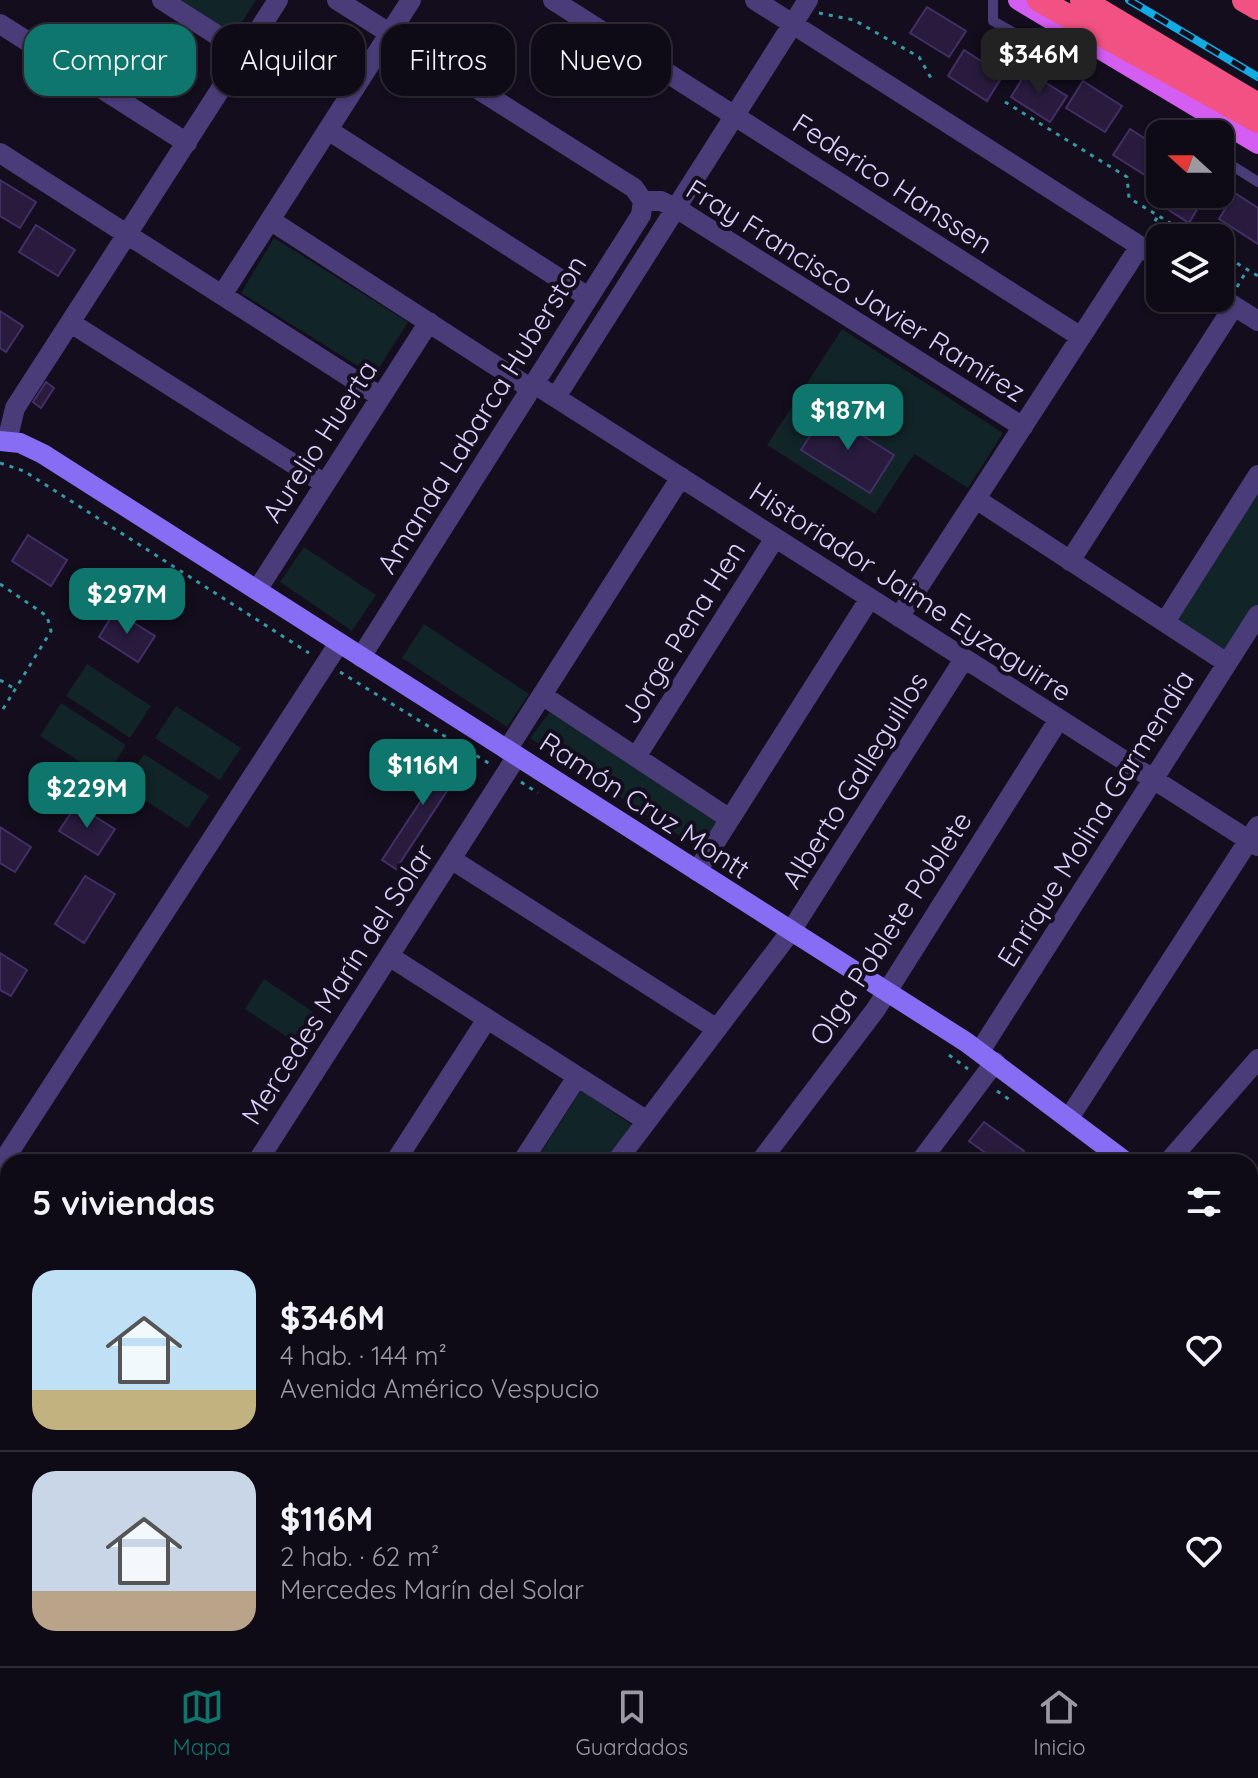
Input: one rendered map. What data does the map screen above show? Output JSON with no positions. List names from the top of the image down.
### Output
{
  "streets": {
    "street": [
      "Federico Hanssen",
      "Fray Francisco Javier Ramírez",
      "Amanda Labarca Huberston",
      "Aurelio Huerta",
      "Historiador Jaime Eyzaguirre",
      "Jorge Pena Hen",
      "Alberto Galleguillos",
      "Ramón Cruz Montt",
      "Enrique Molina Garmendia",
      "Olga Poblete Poblete",
      "Mercedes Marín del Solar"
    ]
  },
  "crossings": [
    ["Federico Hanssen", "Amanda Labarca Huberston"],
    ["Fray Francisco Javier Ramírez", "Amanda Labarca Huberston"],
    ["Amanda Labarca Huberston", "Historiador Jaime Eyzaguirre"],
    ["Amanda Labarca Huberston", "Ramón Cruz Montt"],
    ["Aurelio Huerta", "Historiador Jaime Eyzaguirre"],
    ["Aurelio Huerta", "Ramón Cruz Montt"],
    ["Historiador Jaime Eyzaguirre", "Jorge Pena Hen"],
    ["Historiador Jaime Eyzaguirre", "Alberto Galleguillos"],
    ["Historiador Jaime Eyzaguirre", "Enrique Molina Garmendia"],
    ["Historiador Jaime Eyzaguirre", "Olga Poblete Poblete"],
    ["Historiador Jaime Eyzaguirre", "Mercedes Marín del Solar"],
    ["Alberto Galleguillos", "Ramón Cruz Montt"],
    ["Ramón Cruz Montt", "Enrique Molina Garmendia"],
    ["Ramón Cruz Montt", "Olga Poblete Poblete"],
    ["Ramón Cruz Montt", "Mercedes Marín del Solar"]
  ],
  "north": "left",
  "page": {
    "chip": [
      "Comprar",
      "Alquilar",
      "Filtros",
      "Nuevo"
    ],
    "price": [
      "$346M",
      "$187M",
      "$297M",
      "$116M",
      "$229M"
    ],
    "heading": "5 viviendas",
    "list": [
      {
        "name": "$346M",
        "note": "4 hab. · 144 m² · Avenida Américo Vespucio"
      },
      {
        "name": "$116M",
        "note": "2 hab. · 62 m² · Mercedes Marín del Solar"
      }
    ],
    "tabs": ["Mapa", "Guardados", "Inicio"]
  }
}
